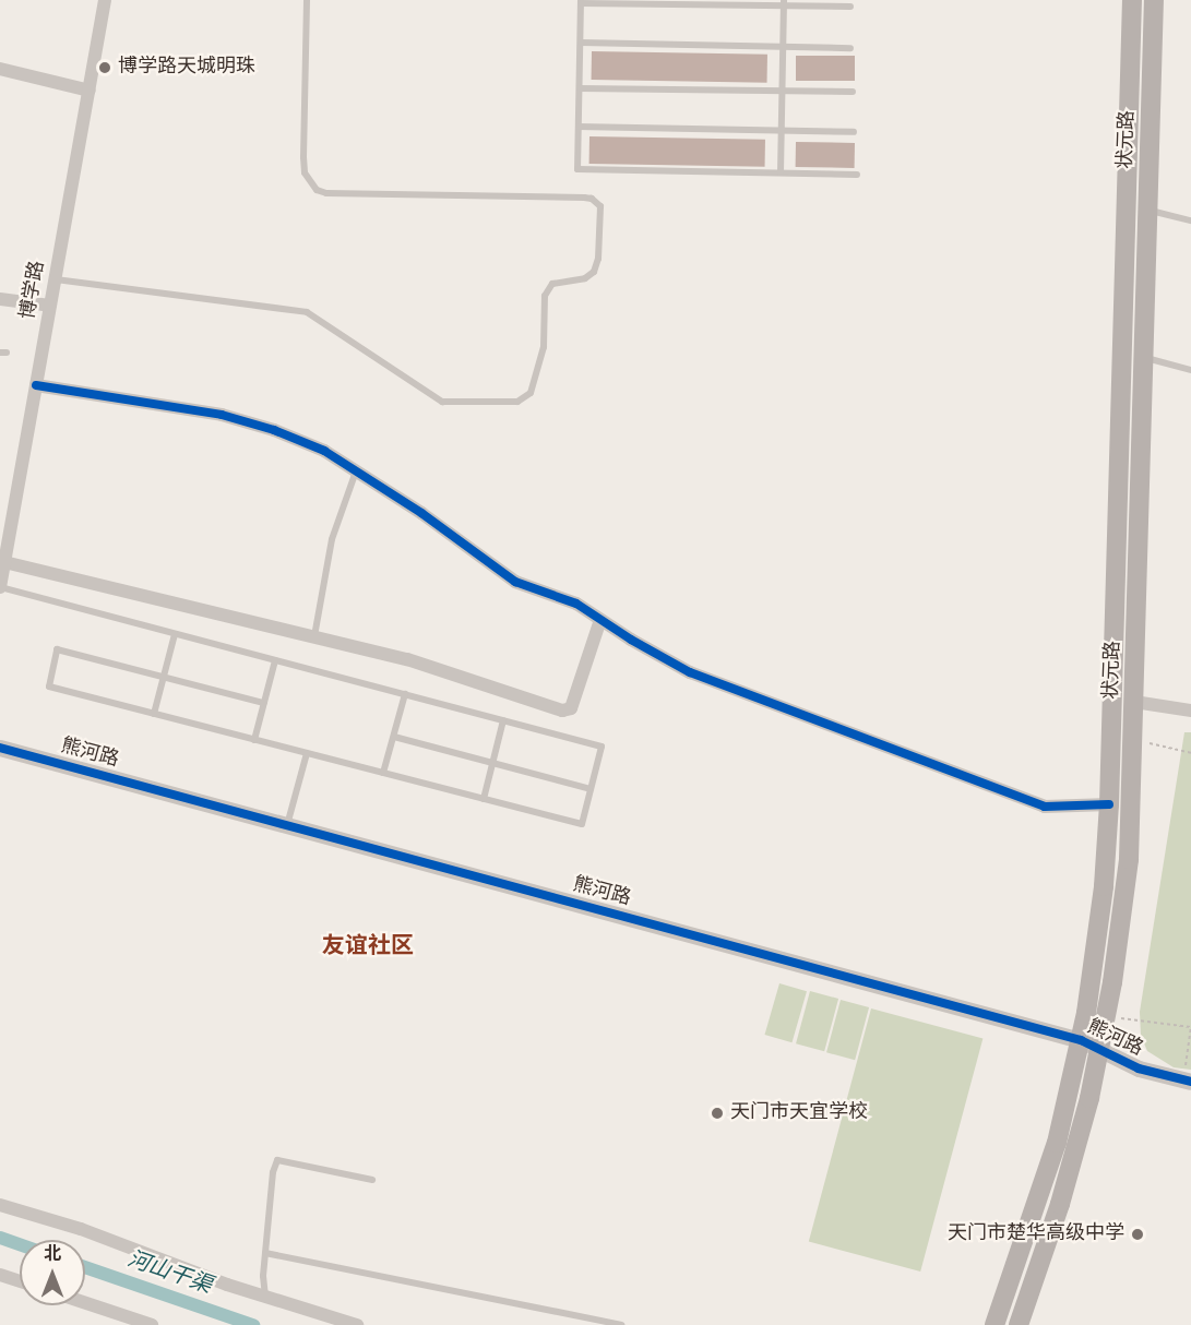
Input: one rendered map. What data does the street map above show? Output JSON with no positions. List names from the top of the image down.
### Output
{
  "streets": {
    "main road": ["状元路"],
    "street": ["博学路", "熊河路"]
  },
  "crossings": [
    ["状元路", "熊河路"]
  ],
  "districts": ["友谊社区"],
  "water": ["河山干渠"],
  "places": ["博学路天城明珠", "天门市天宜学校", "天门市楚华高级中学"],
  "north": "top"
}
